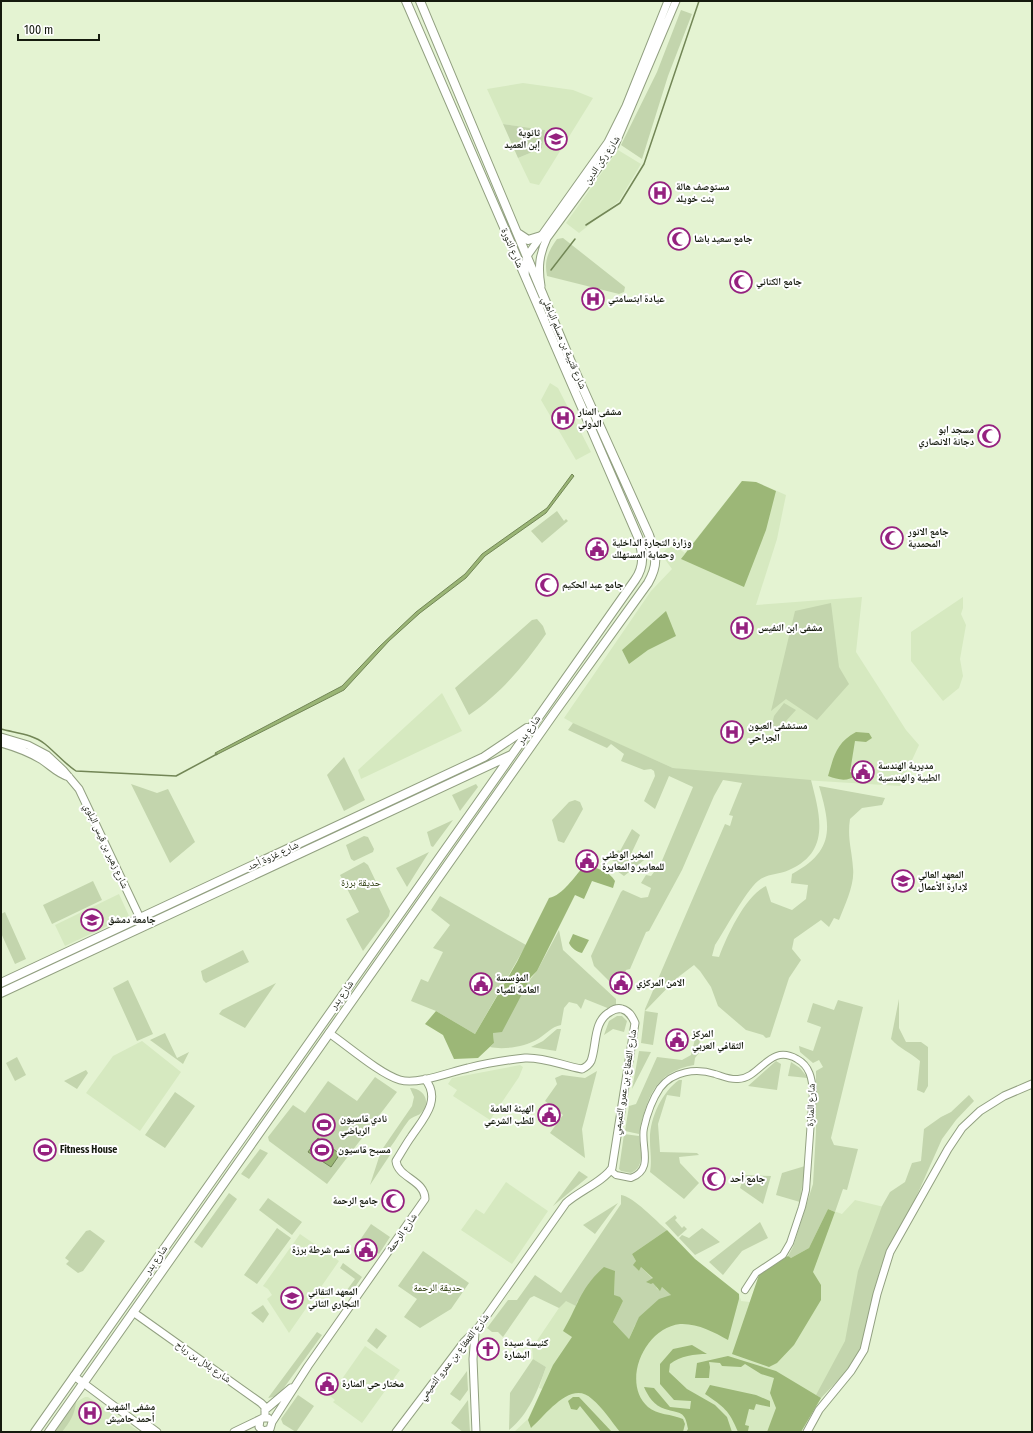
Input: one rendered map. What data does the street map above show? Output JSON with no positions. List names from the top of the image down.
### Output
{
  "streets": {
    "main road": [
      "شارع ركن الدين",
      "شارع الثورة",
      "شارع قتيبة بن مسلم الباهلي",
      "شارع بدر",
      "شارع زهير بن قيس البلوي",
      "شارع غزوة أحد",
      "شارع القعقاع بن عمرو التميمي",
      "شارع الرحمة",
      "شارع بلال بن رباح"
    ],
    "street": ["شارع المنارة"]
  },
  "crossings": [
    ["شارع ركن الدين", "شارع الثورة"],
    ["شارع ركن الدين", "شارع قتيبة بن مسلم الباهلي"],
    ["شارع الثورة", "شارع قتيبة بن مسلم الباهلي"],
    ["شارع قتيبة بن مسلم الباهلي", "شارع بدر"],
    ["شارع بدر", "شارع غزوة أحد"],
    ["شارع بدر", "شارع القعقاع بن عمرو التميمي"],
    ["شارع بدر", "شارع بلال بن رباح"],
    ["شارع زهير بن قيس البلوي", "شارع غزوة أحد"],
    ["شارع القعقاع بن عمرو التميمي", "شارع المنارة"],
    ["شارع القعقاع بن عمرو التميمي", "شارع الرحمة"],
    ["شارع الرحمة", "شارع بلال بن رباح"]
  ],
  "parks": ["حديقة برزة", "حديقة الرحمة"],
  "places": {
    "school or university": [
      "ثانوية إبن العميد",
      "المعهد العالي لإدارة الأعمال",
      "جامعة دمشق",
      "المعهد التقاني التجاري الثاني"
    ],
    "hospital": [
      "مستوصف هالة بنت خويلد",
      "عيادة ابتسامتي",
      "مشفى المنار الدولي",
      "مشفى ابن النفيس",
      "مستشفى العيون الجراحي",
      "مشفى الشهيد أحمد حاميش"
    ],
    "mosque": [
      "جامع سعيد باشا",
      "جامع الكناني",
      "مسجد ابو دجانة الانصاري",
      "جامع الانور المحمدية",
      "جامع عبد الحكيم",
      "جامع أحد",
      "جامع الرحمة"
    ],
    "public building": [
      "وزارة التجارة الداخلية وحماية المستهلك",
      "مديرية الهندسة الطبية والهندسية",
      "المخبر الوطني للمعايير والمعايرة",
      "الامن المركزي",
      "المؤسسة العامة للمياه",
      "المركز الثقافي العربي",
      "الهيئة العامة للطب الشرعي",
      "قسم شرطة برزة",
      "مختار حي المنارة"
    ],
    "sports": ["نادي قاسيون الرياضي", "Fitness House", "مسبح قاسيون"],
    "church": ["كنيسة سيدة البشارة"]
  },
  "scale_bar": "100 m"
}
